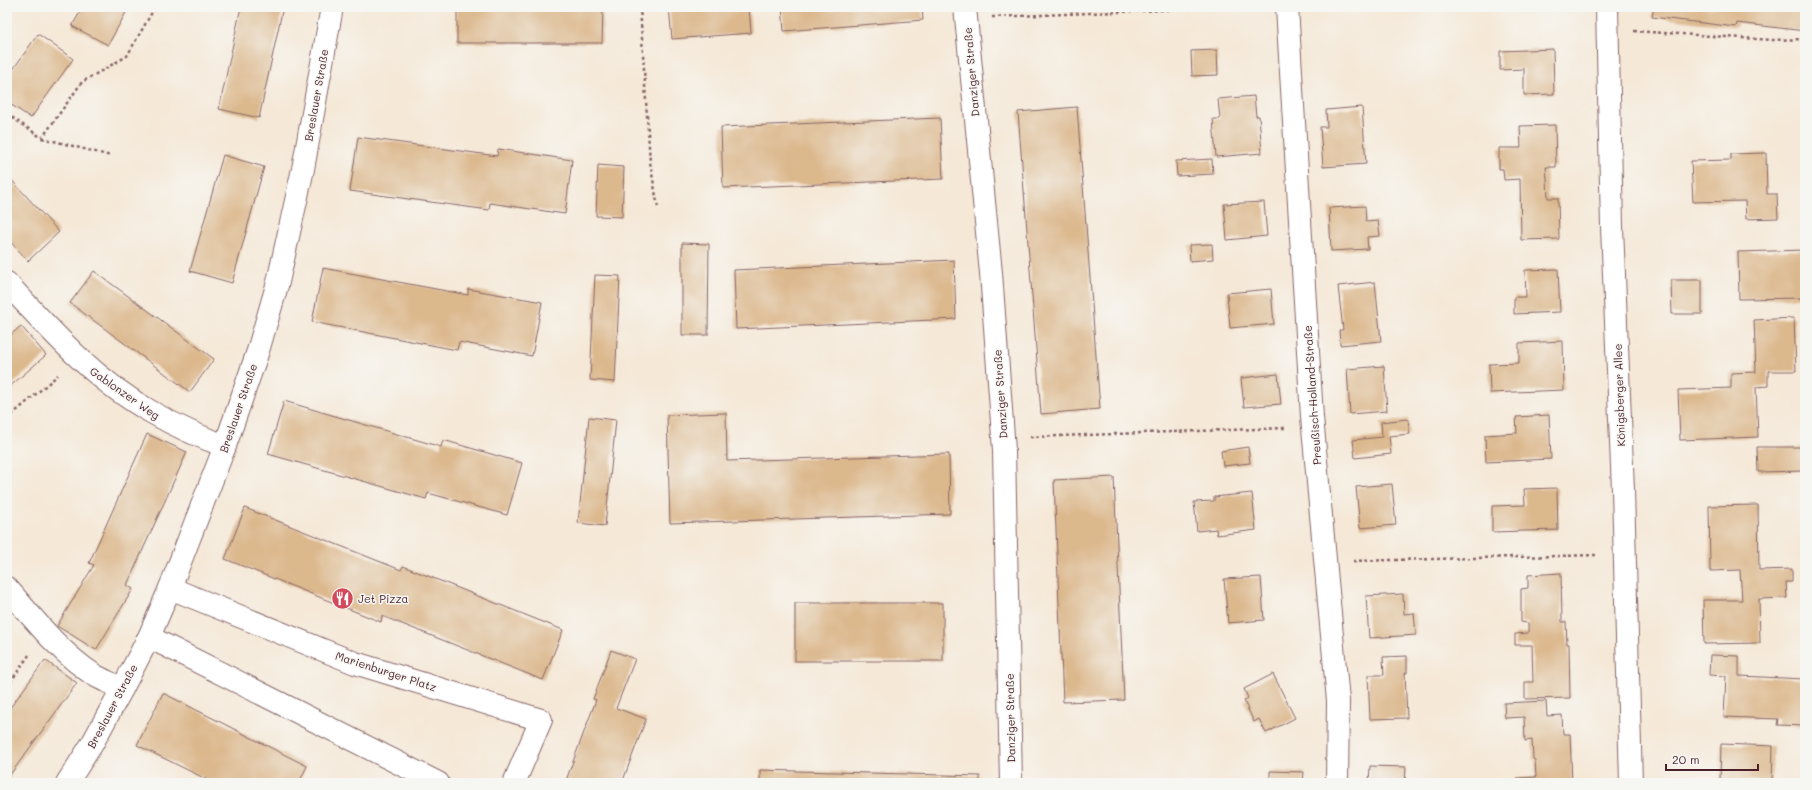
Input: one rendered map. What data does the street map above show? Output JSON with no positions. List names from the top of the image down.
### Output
{
  "streets": {
    "street": [
      "Danziger Straße",
      "Breslauer Straße",
      "Gablonzer Weg",
      "Preußisch-Holland-Straße",
      "Königsberger Allee",
      "Marienburger Platz"
    ]
  },
  "crossings": [
    ["Breslauer Straße", "Gablonzer Weg"],
    ["Breslauer Straße", "Marienburger Platz"]
  ],
  "places": {
    "restaurant": ["Jet Pizza"]
  },
  "scale_bar": "20 m"
}
